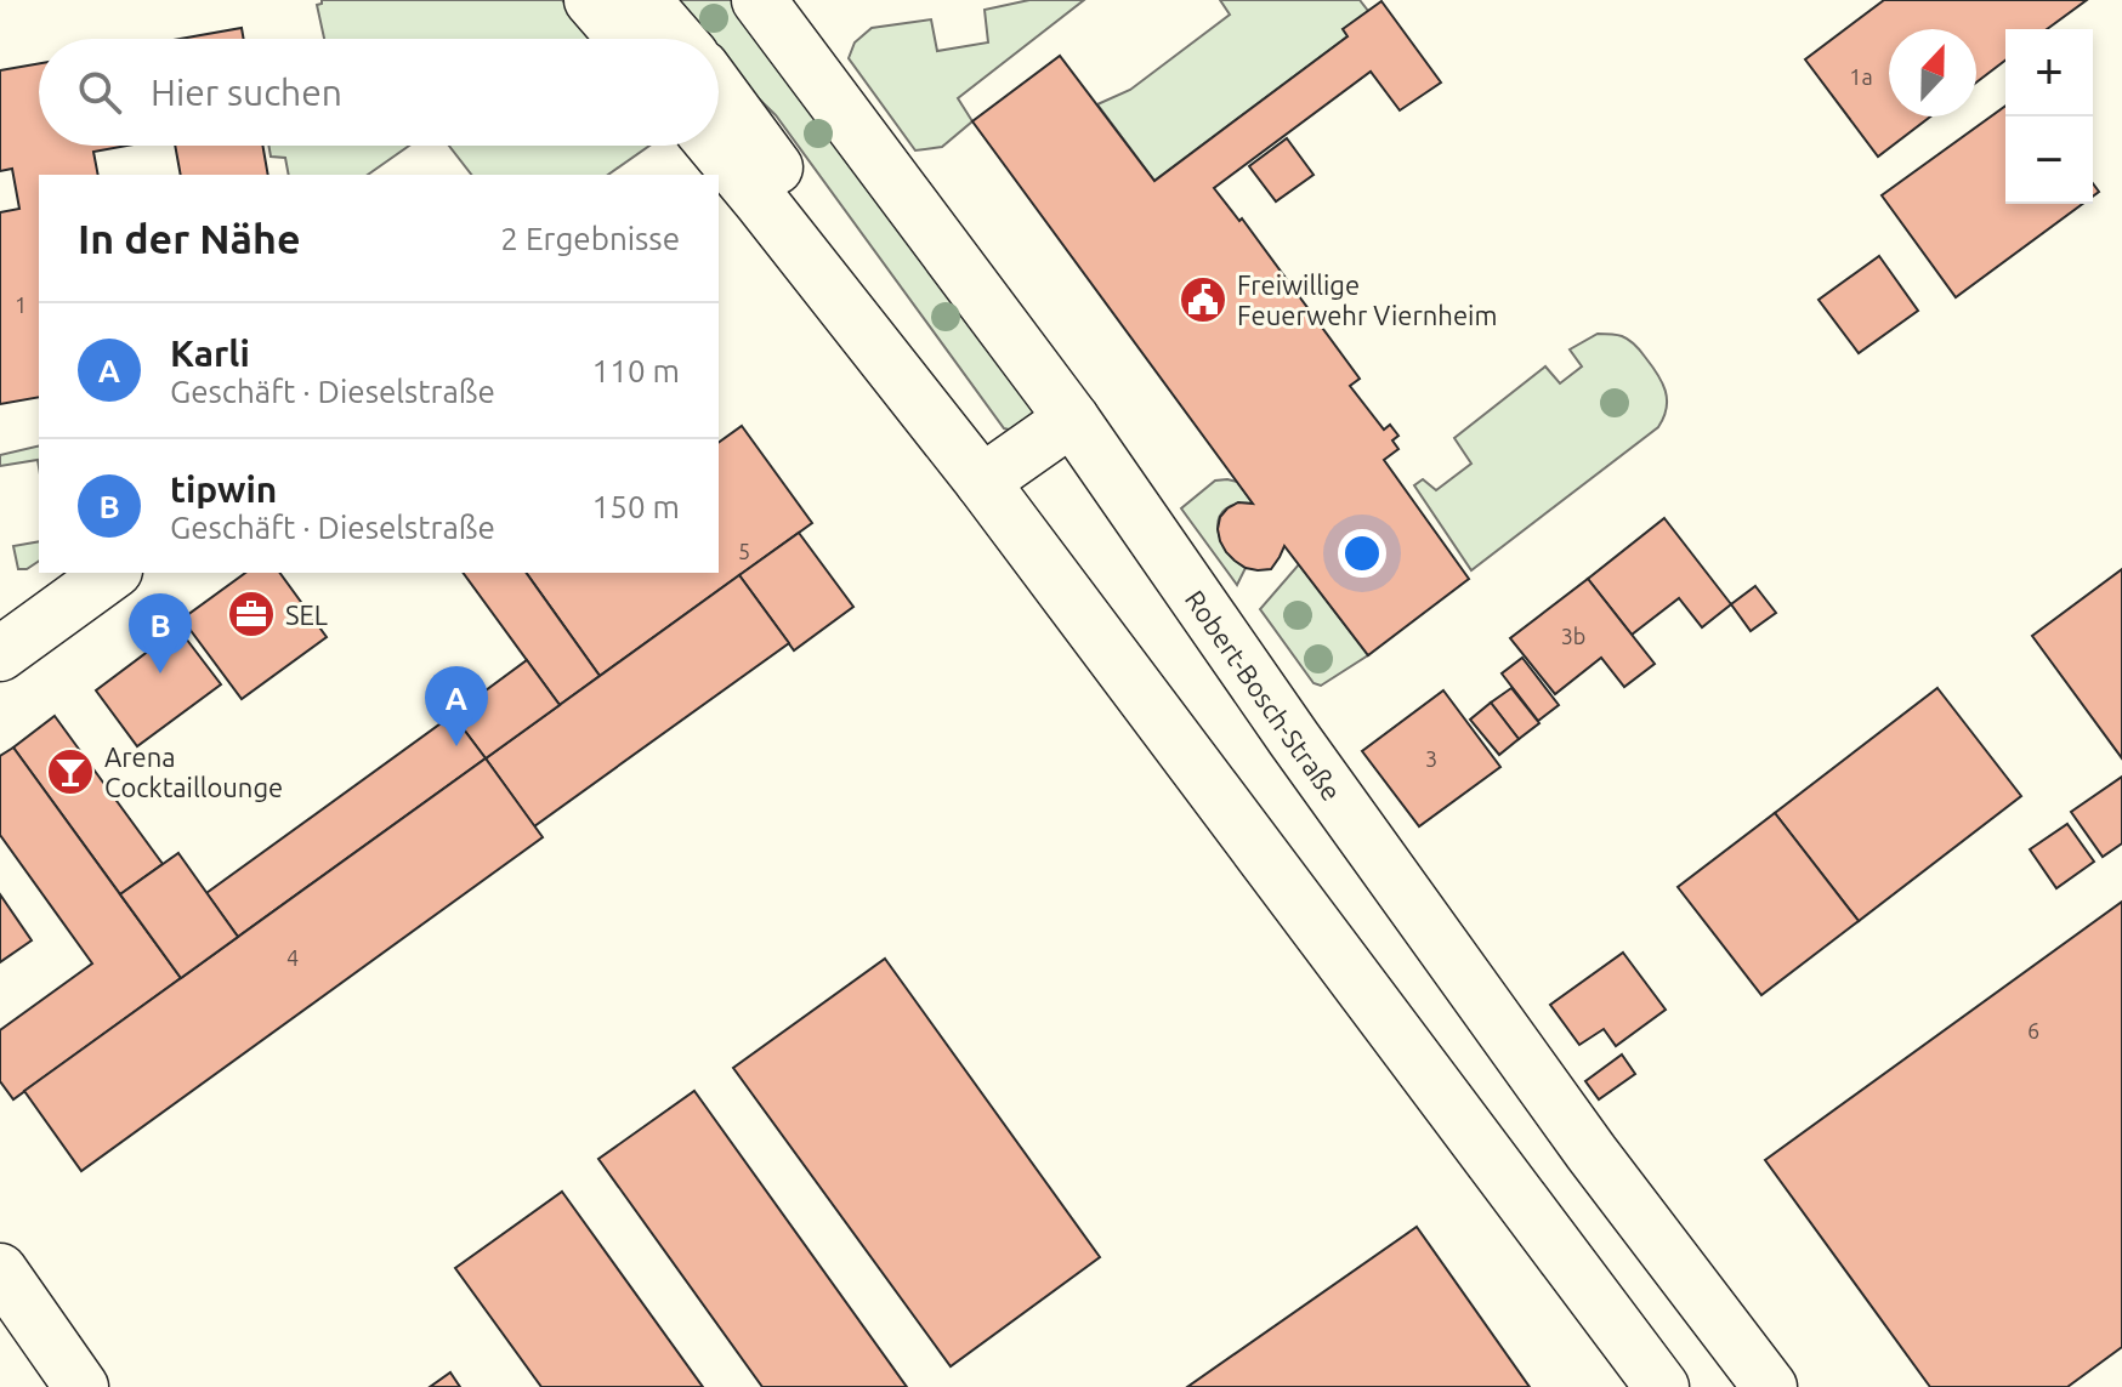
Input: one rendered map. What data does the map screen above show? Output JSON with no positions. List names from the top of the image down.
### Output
{
  "streets": {
    "main road": ["Robert-Bosch-Straße"]
  },
  "places": {
    "public building": ["Freiwillige Feuerwehr Viernheim"],
    "office": ["SEL"],
    "bar": ["Arena Cocktaillounge"]
  },
  "house_numbers": [
    "1a",
    "1",
    "5",
    "3b",
    "3",
    "4",
    "6"
  ],
  "north": "top",
  "page": {
    "map_buttons": ["+", "−"],
    "search": "Hier suchen",
    "heading": ["In der Nähe", "2 Ergebnisse"],
    "list": [
      {
        "mark": "A",
        "name": "Karli",
        "note": "Geschäft · Dieselstraße",
        "value": "110 m"
      },
      {
        "mark": "B",
        "name": "tipwin",
        "note": "Geschäft · Dieselstraße",
        "value": "150 m"
      }
    ],
    "pins": ["B", "A"]
  }
}
